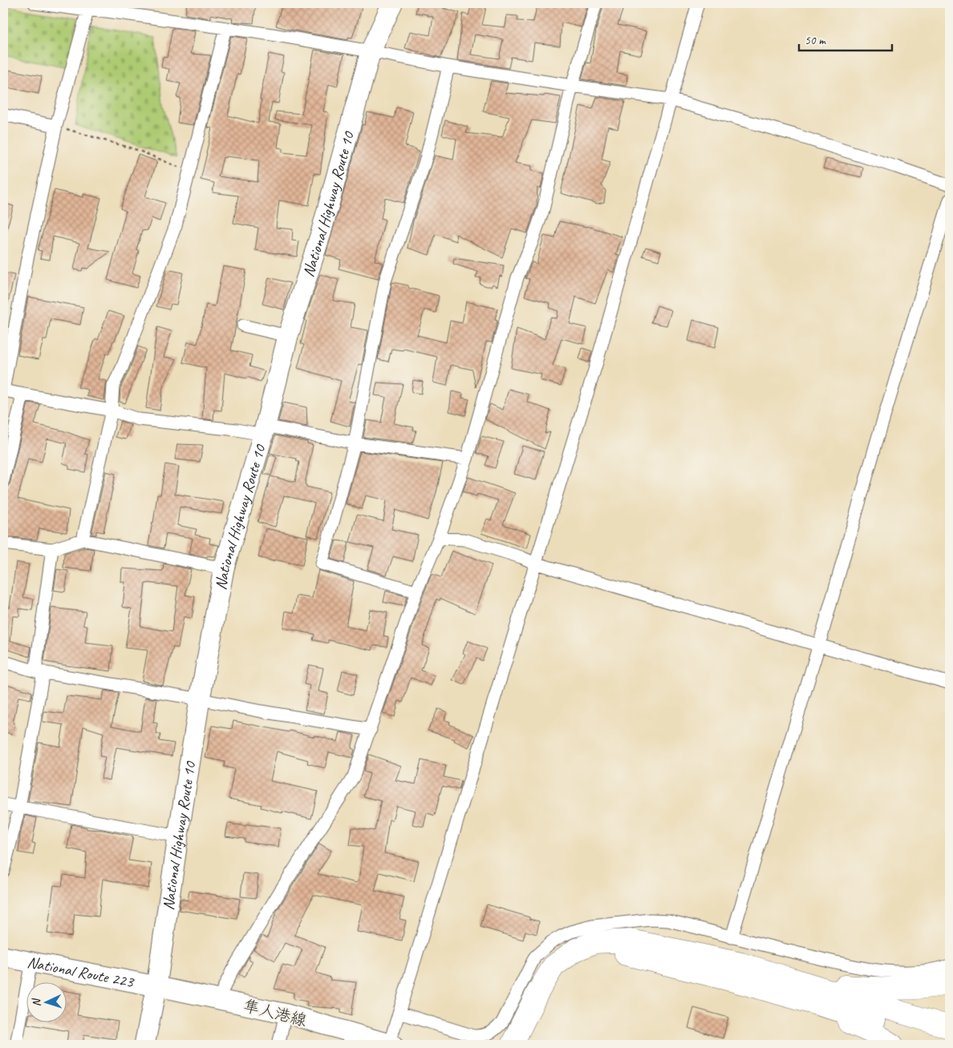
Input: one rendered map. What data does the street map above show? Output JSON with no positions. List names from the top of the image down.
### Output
{
  "streets": {
    "highway": ["National Highway Route 10", "National Route 223"],
    "main road": ["隼人港線"]
  },
  "crossings": [
    ["National Highway Route 10", "National Route 223"],
    ["National Highway Route 10", "隼人港線"],
    ["National Route 223", "隼人港線"]
  ],
  "scale_bar": "50 m",
  "north": "left"
}
